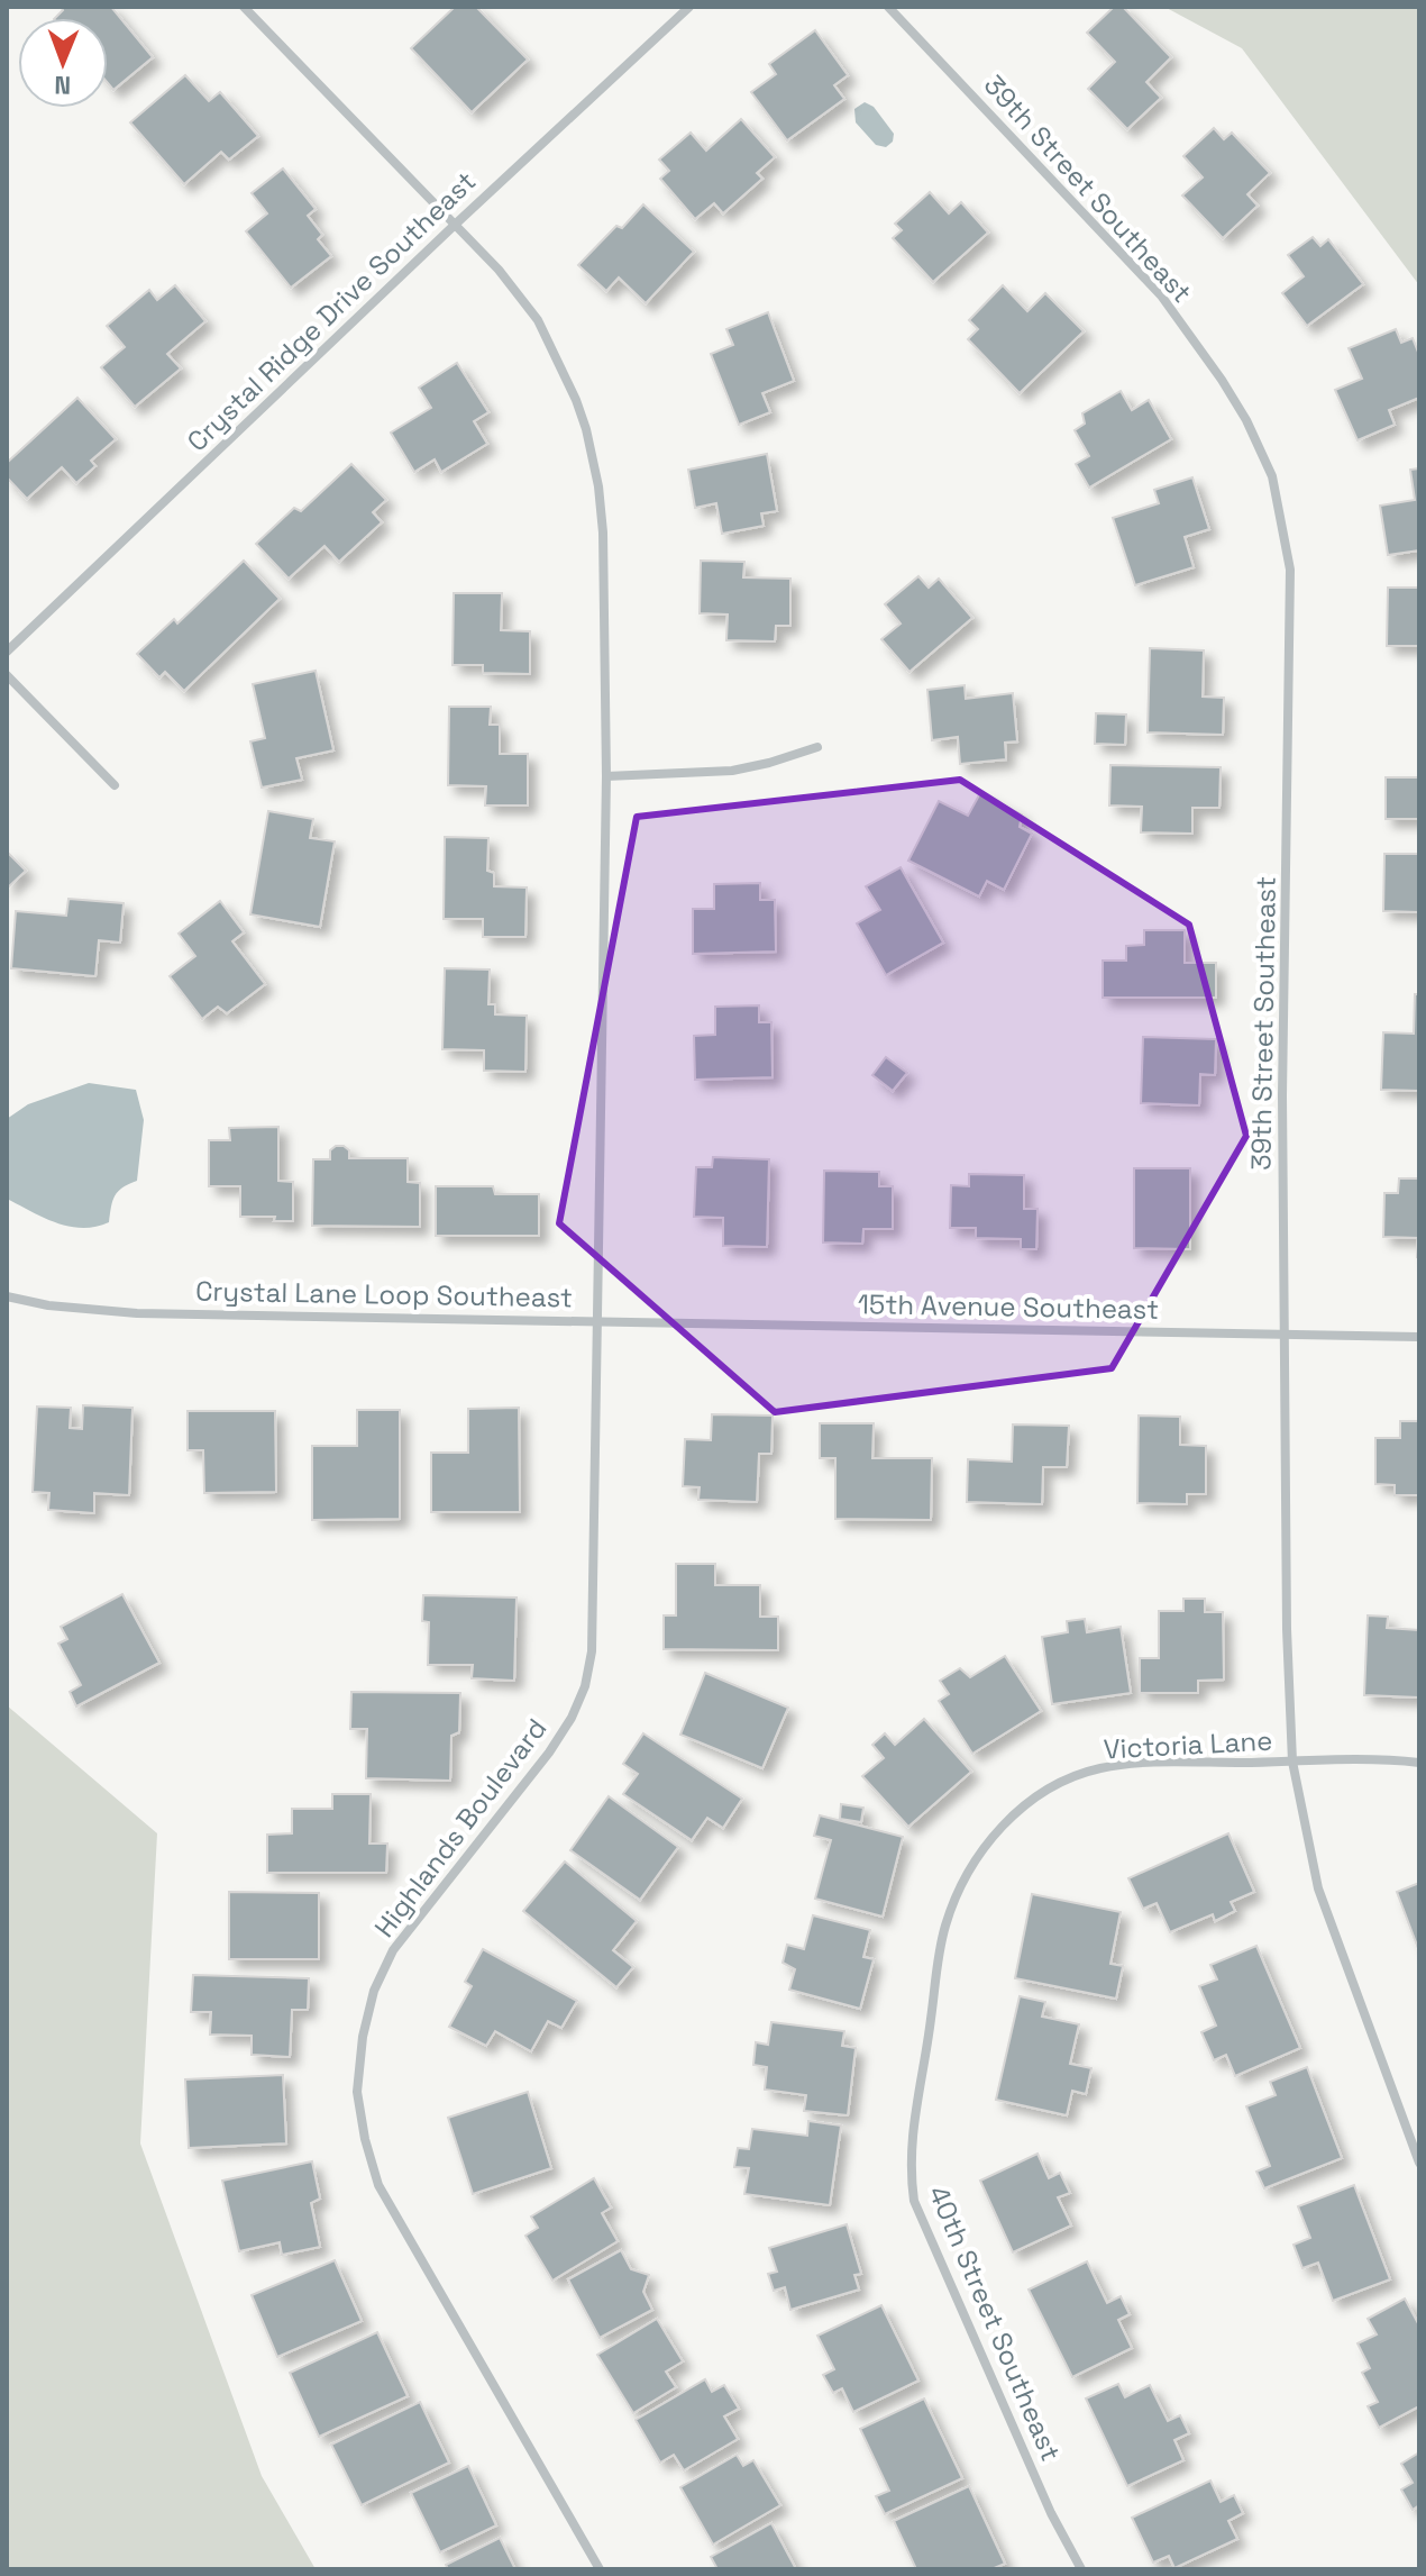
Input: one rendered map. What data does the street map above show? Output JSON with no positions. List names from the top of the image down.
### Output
{
  "streets": {
    "street": [
      "39th Street Southeast",
      "Crystal Ridge Drive Southeast",
      "Crystal Lane Loop Southeast",
      "15th Avenue Southeast",
      "Victoria Lane",
      "Highlands Boulevard",
      "40th Street Southeast"
    ]
  },
  "crossings": [
    ["39th Street Southeast", "15th Avenue Southeast"],
    ["39th Street Southeast", "Victoria Lane"],
    ["Crystal Ridge Drive Southeast", "Crystal Lane Loop Southeast"],
    ["Crystal Lane Loop Southeast", "15th Avenue Southeast"],
    ["Crystal Lane Loop Southeast", "Highlands Boulevard"],
    ["15th Avenue Southeast", "Highlands Boulevard"],
    ["Victoria Lane", "40th Street Southeast"]
  ],
  "north": "bottom"
}
